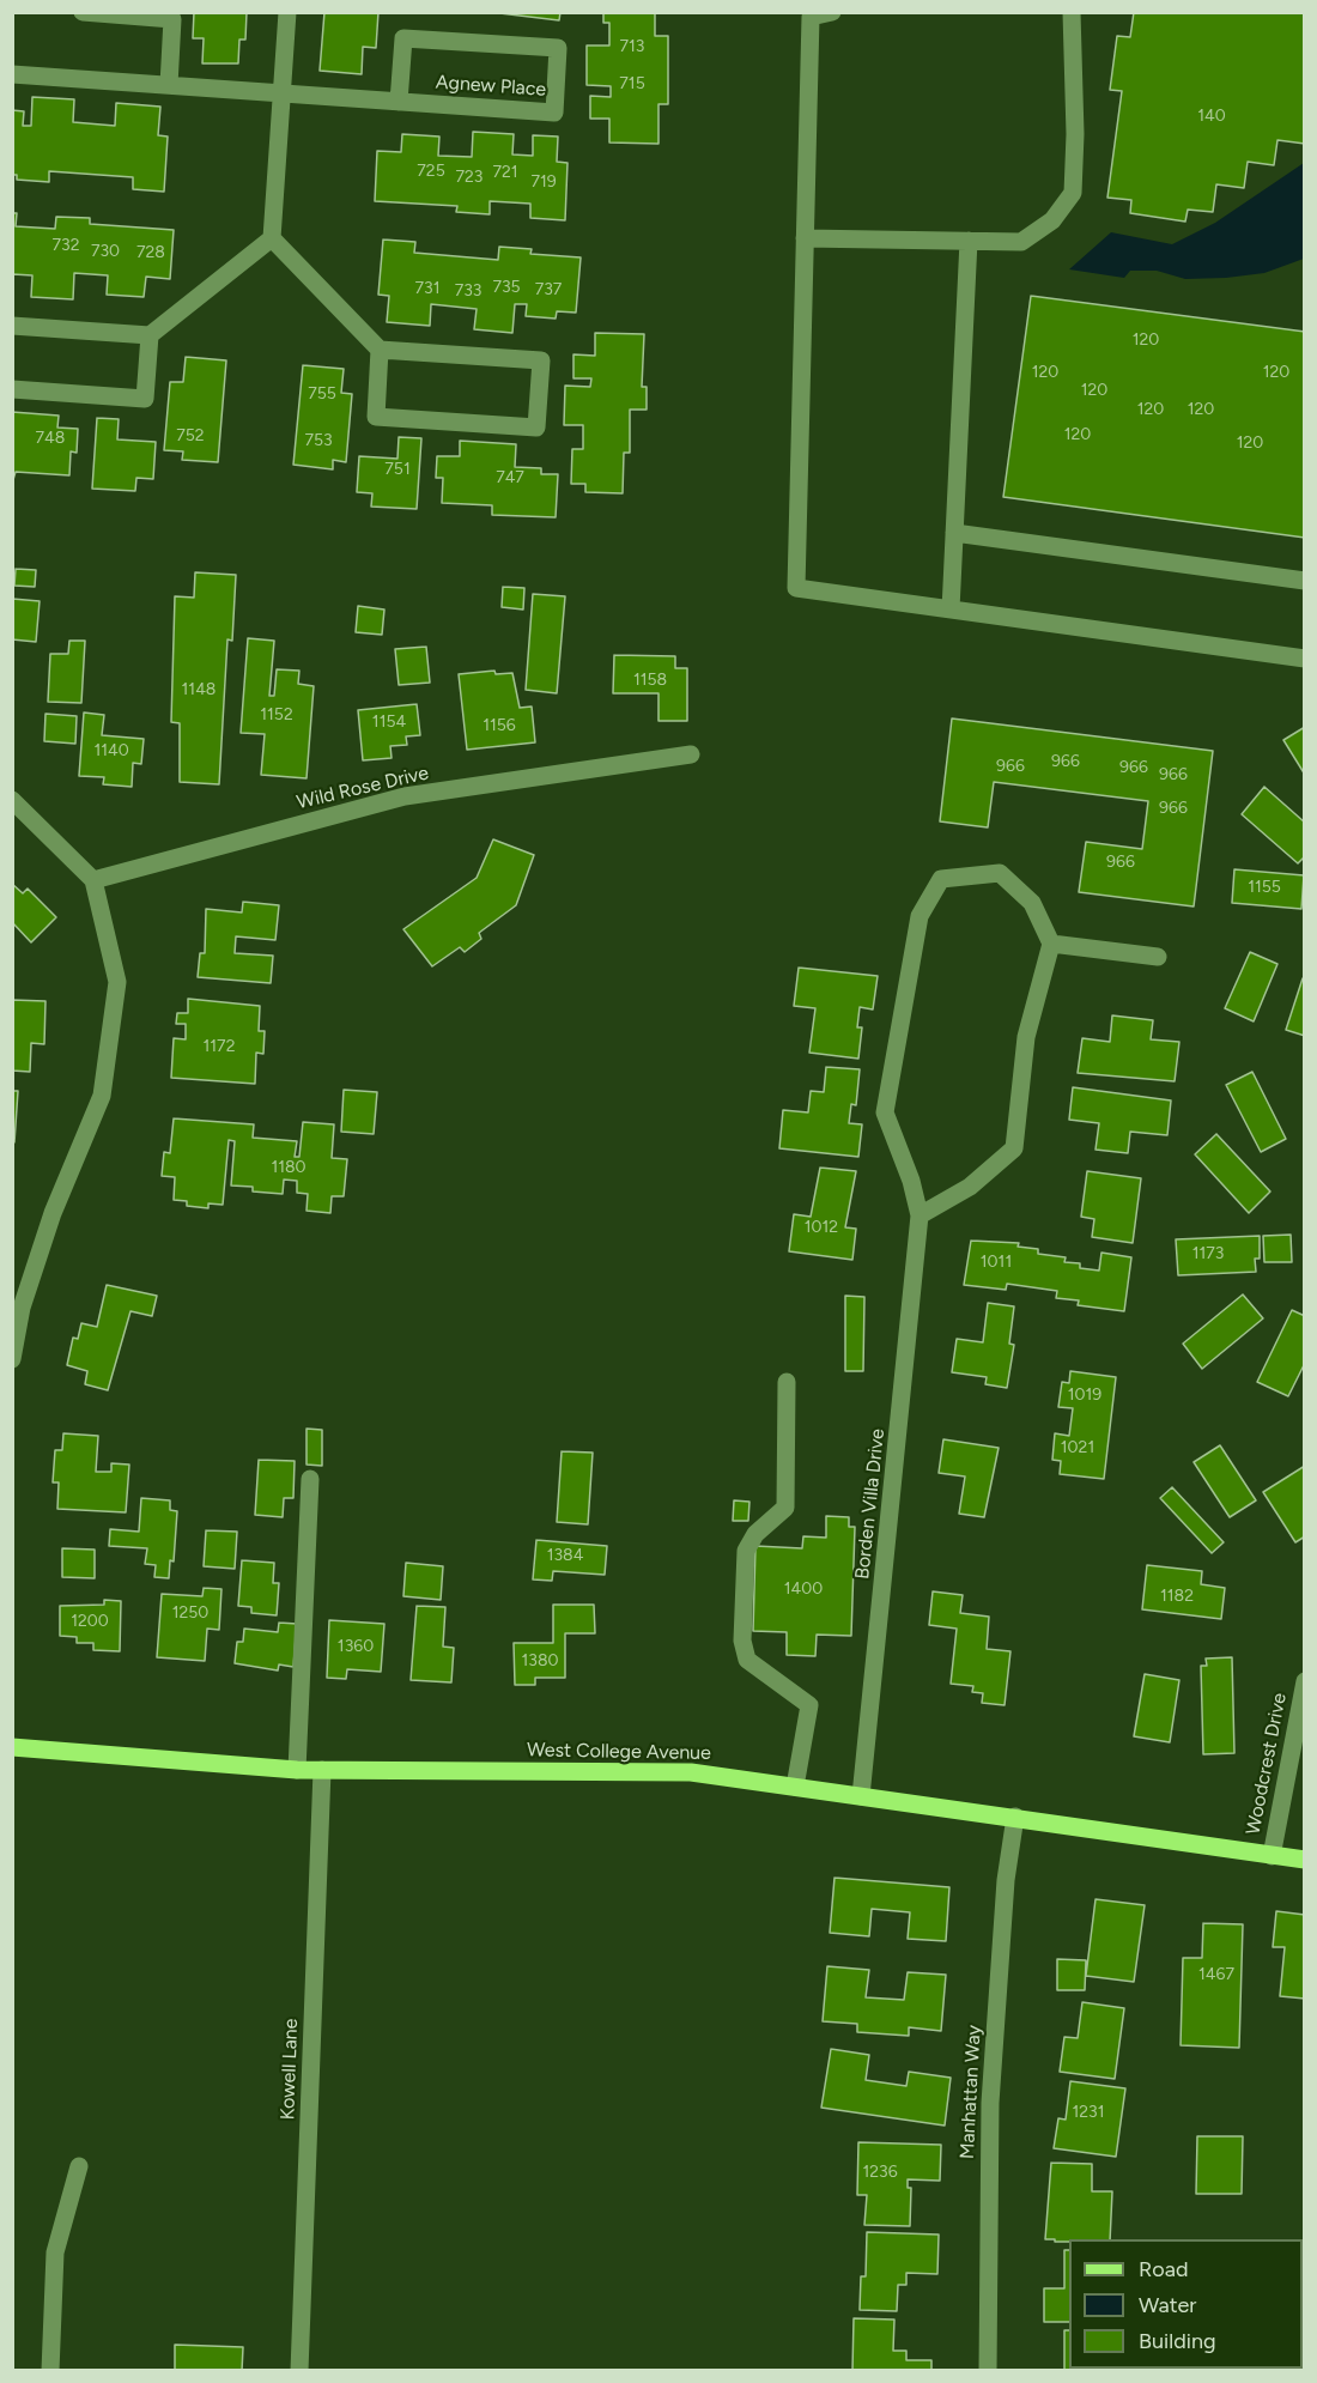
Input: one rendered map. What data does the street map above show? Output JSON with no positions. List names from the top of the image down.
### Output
{
  "streets": {
    "main road": ["West College Avenue"],
    "street": [
      "Agnew Place",
      "Wild Rose Drive",
      "Borden Villa Drive",
      "Woodcrest Drive",
      "Kowell Lane",
      "Manhattan Way"
    ]
  },
  "crossings": [
    ["Borden Villa Drive", "West College Avenue"],
    ["West College Avenue", "Woodcrest Drive"],
    ["West College Avenue", "Kowell Lane"],
    ["West College Avenue", "Manhattan Way"]
  ],
  "house_numbers": [
    "713",
    "715",
    "140",
    "725",
    "721",
    "723",
    "719",
    "732",
    "730",
    "728",
    "735",
    "731",
    "737",
    "733",
    "120",
    "120",
    "120",
    "120",
    "755",
    "120",
    "120",
    "120",
    "752",
    "748",
    "753",
    "120",
    "751",
    "747",
    "1158",
    "1148",
    "1152",
    "1154",
    "1156",
    "1140",
    "966",
    "966",
    "966",
    "966",
    "966",
    "966",
    "1155",
    "1172",
    "1180",
    "1012",
    "1173",
    "1011",
    "1019",
    "1021",
    "1384",
    "1400",
    "1182",
    "1250",
    "1200",
    "1360",
    "1380",
    "1467",
    "1231",
    "1236"
  ],
  "legend": ["Road", "Water", "Building"]
}
